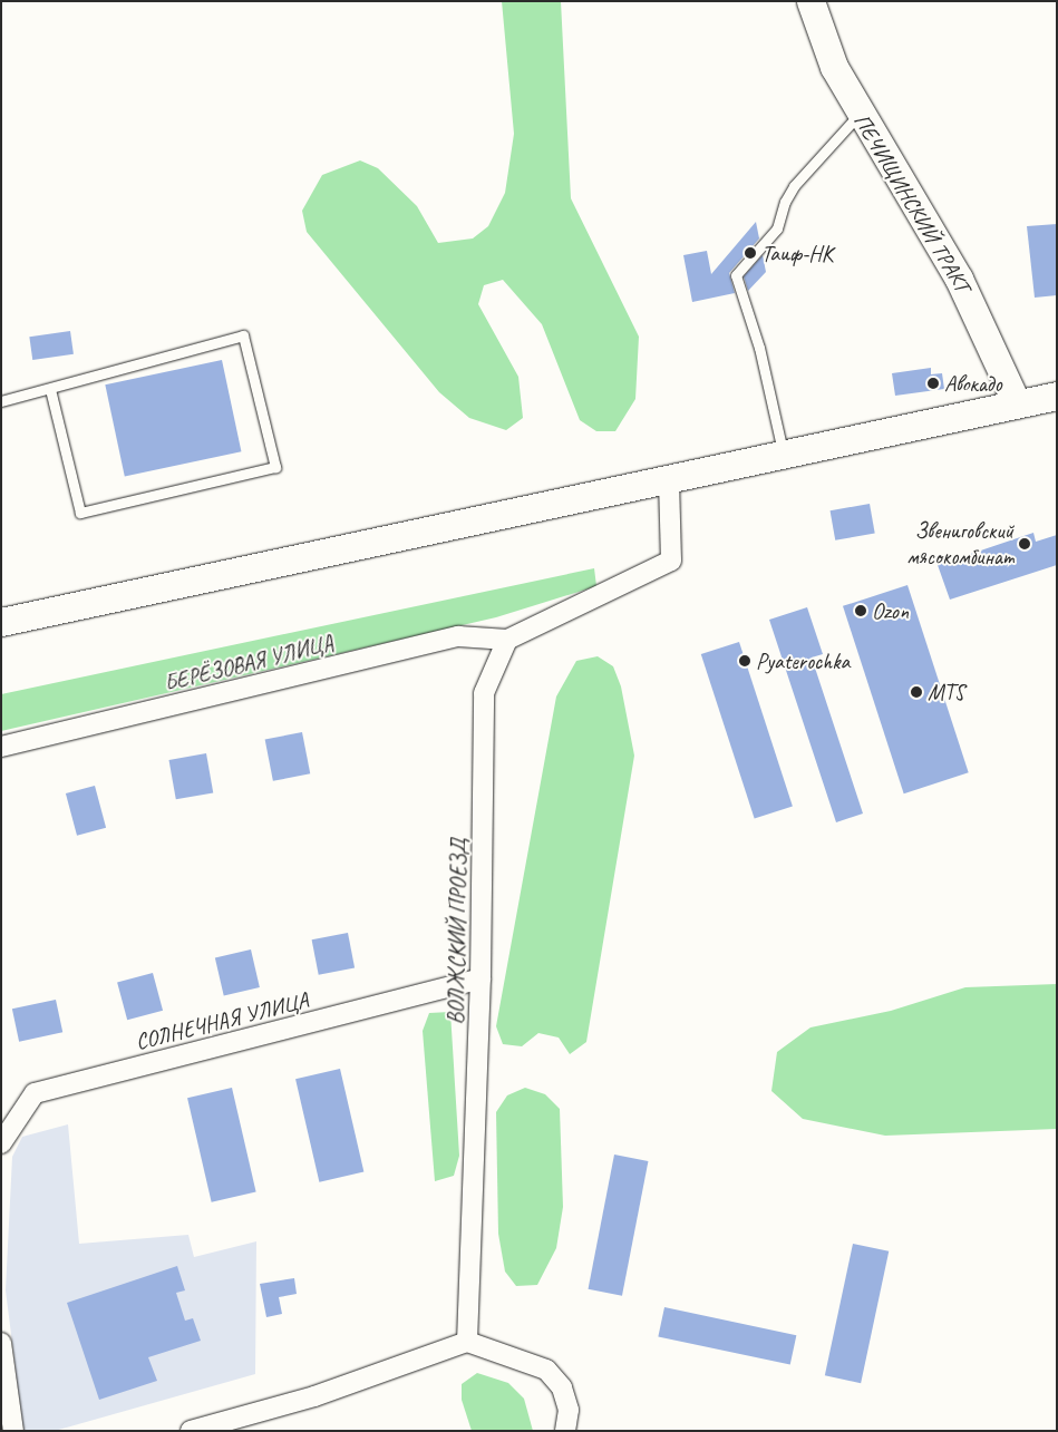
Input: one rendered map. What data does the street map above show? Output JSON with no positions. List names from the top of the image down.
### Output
{
  "streets": {
    "street": [
      "ПЕЧИЩИНСКИЙ ТРАКТ",
      "БЕРЁЗОВАЯ УЛИЦА",
      "ВОЛЖСКИЙ ПРОЕЗД",
      "СОЛНЕЧНАЯ УЛИЦА"
    ]
  },
  "crossings": [
    ["БЕРЁЗОВАЯ УЛИЦА", "ВОЛЖСКИЙ ПРОЕЗД"],
    ["ВОЛЖСКИЙ ПРОЕЗД", "СОЛНЕЧНАЯ УЛИЦА"]
  ],
  "places": [
    "Таиф-НК",
    "Авокадо",
    "Звениговский мясокомбинат",
    "Ozon",
    "Pyaterochka",
    "MTS"
  ]
}
